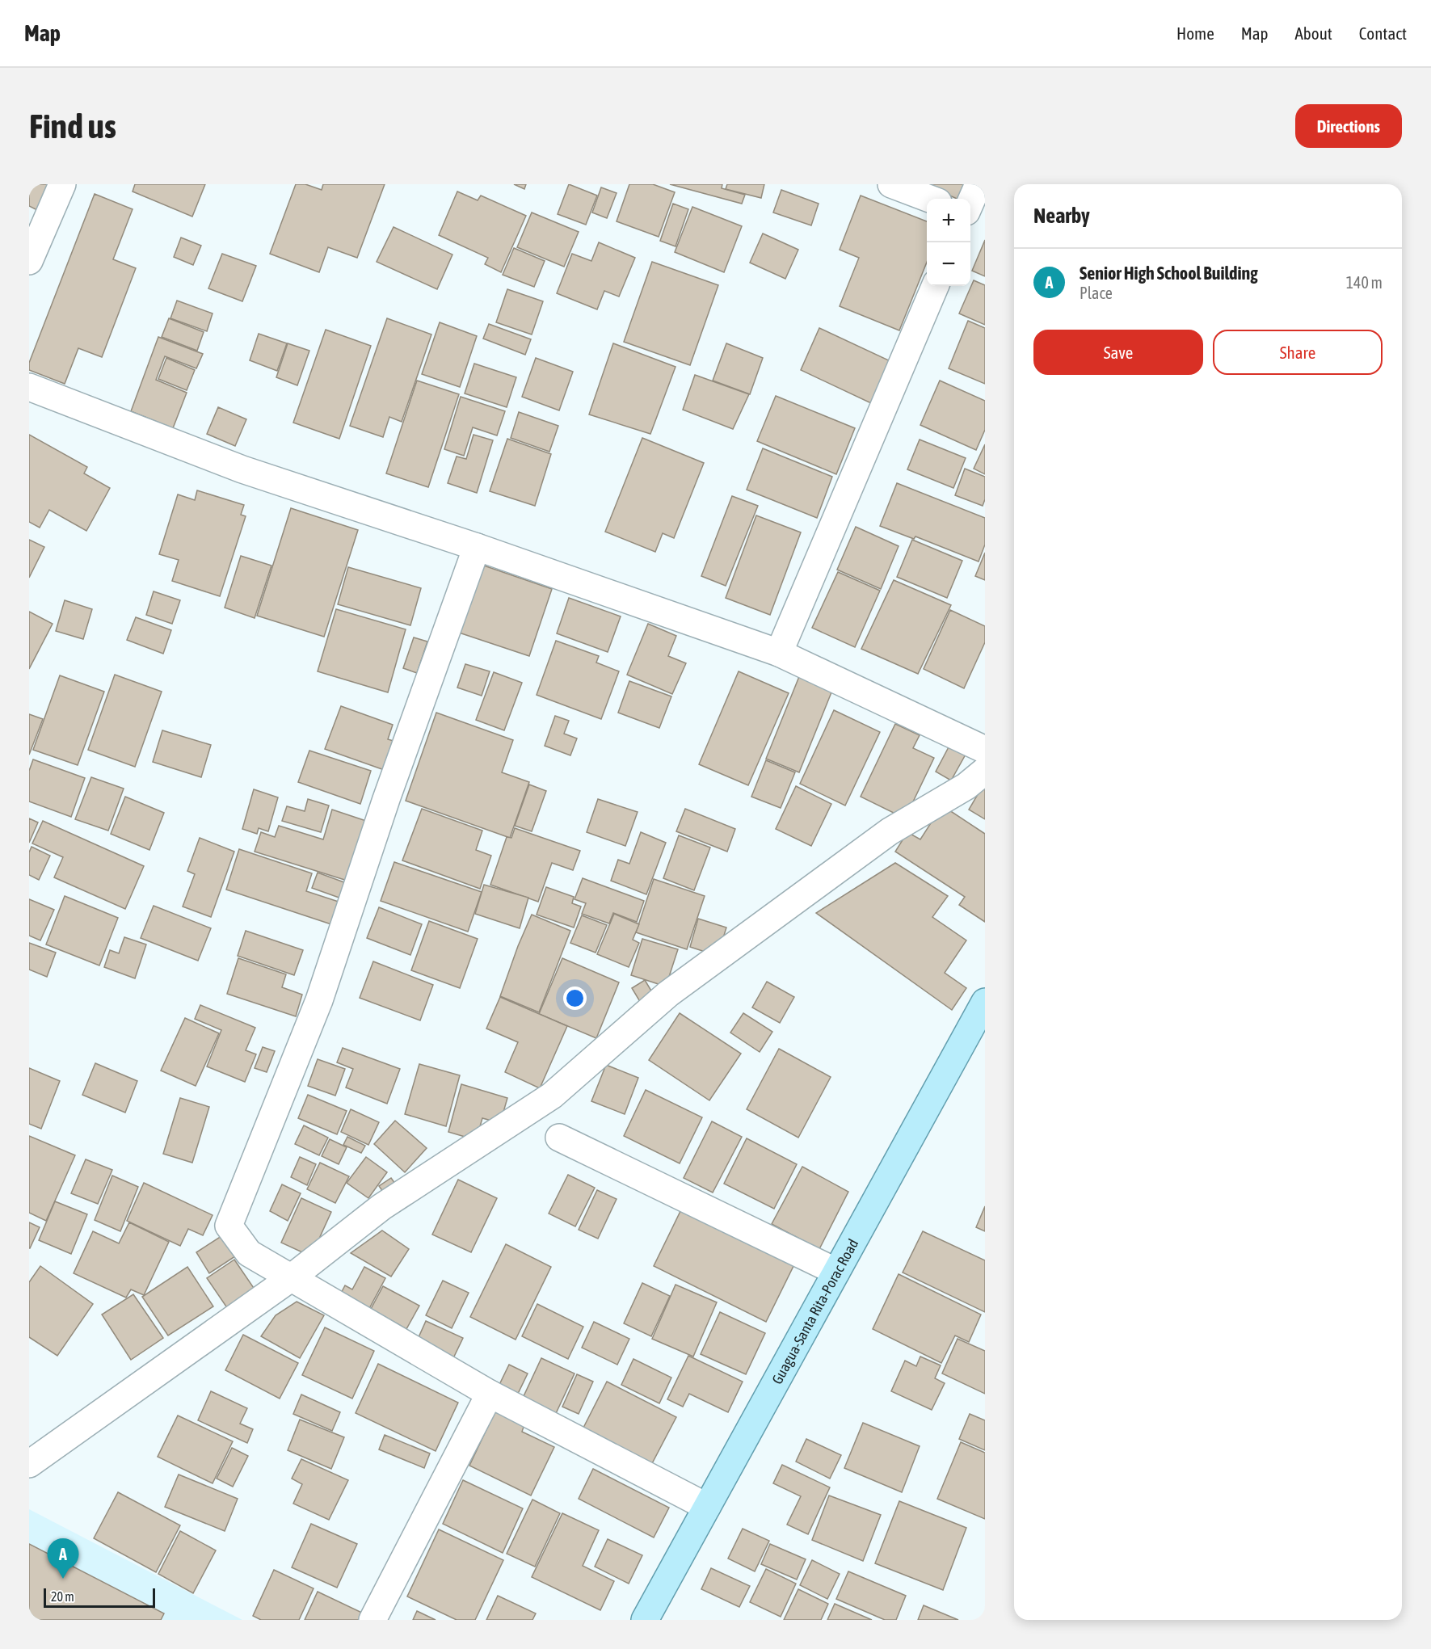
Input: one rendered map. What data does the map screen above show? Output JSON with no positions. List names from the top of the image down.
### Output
{
  "streets": {
    "main road": ["Guagua-Santa Rita-Porac Road"]
  },
  "scale_bar": "20 m",
  "page": {
    "header": "Map",
    "nav": [
      "Home",
      "Map",
      "About",
      "Contact"
    ],
    "buttons": [
      "Directions",
      ["Save", "Share"]
    ],
    "title": "Find us",
    "heading": "Nearby",
    "map_buttons": ["+", "−"],
    "list": [
      {
        "mark": "A",
        "name": "Senior High School Building",
        "note": "Place",
        "value": "140 m"
      }
    ],
    "pins": "A",
    "scale": "20 m"
  }
}
